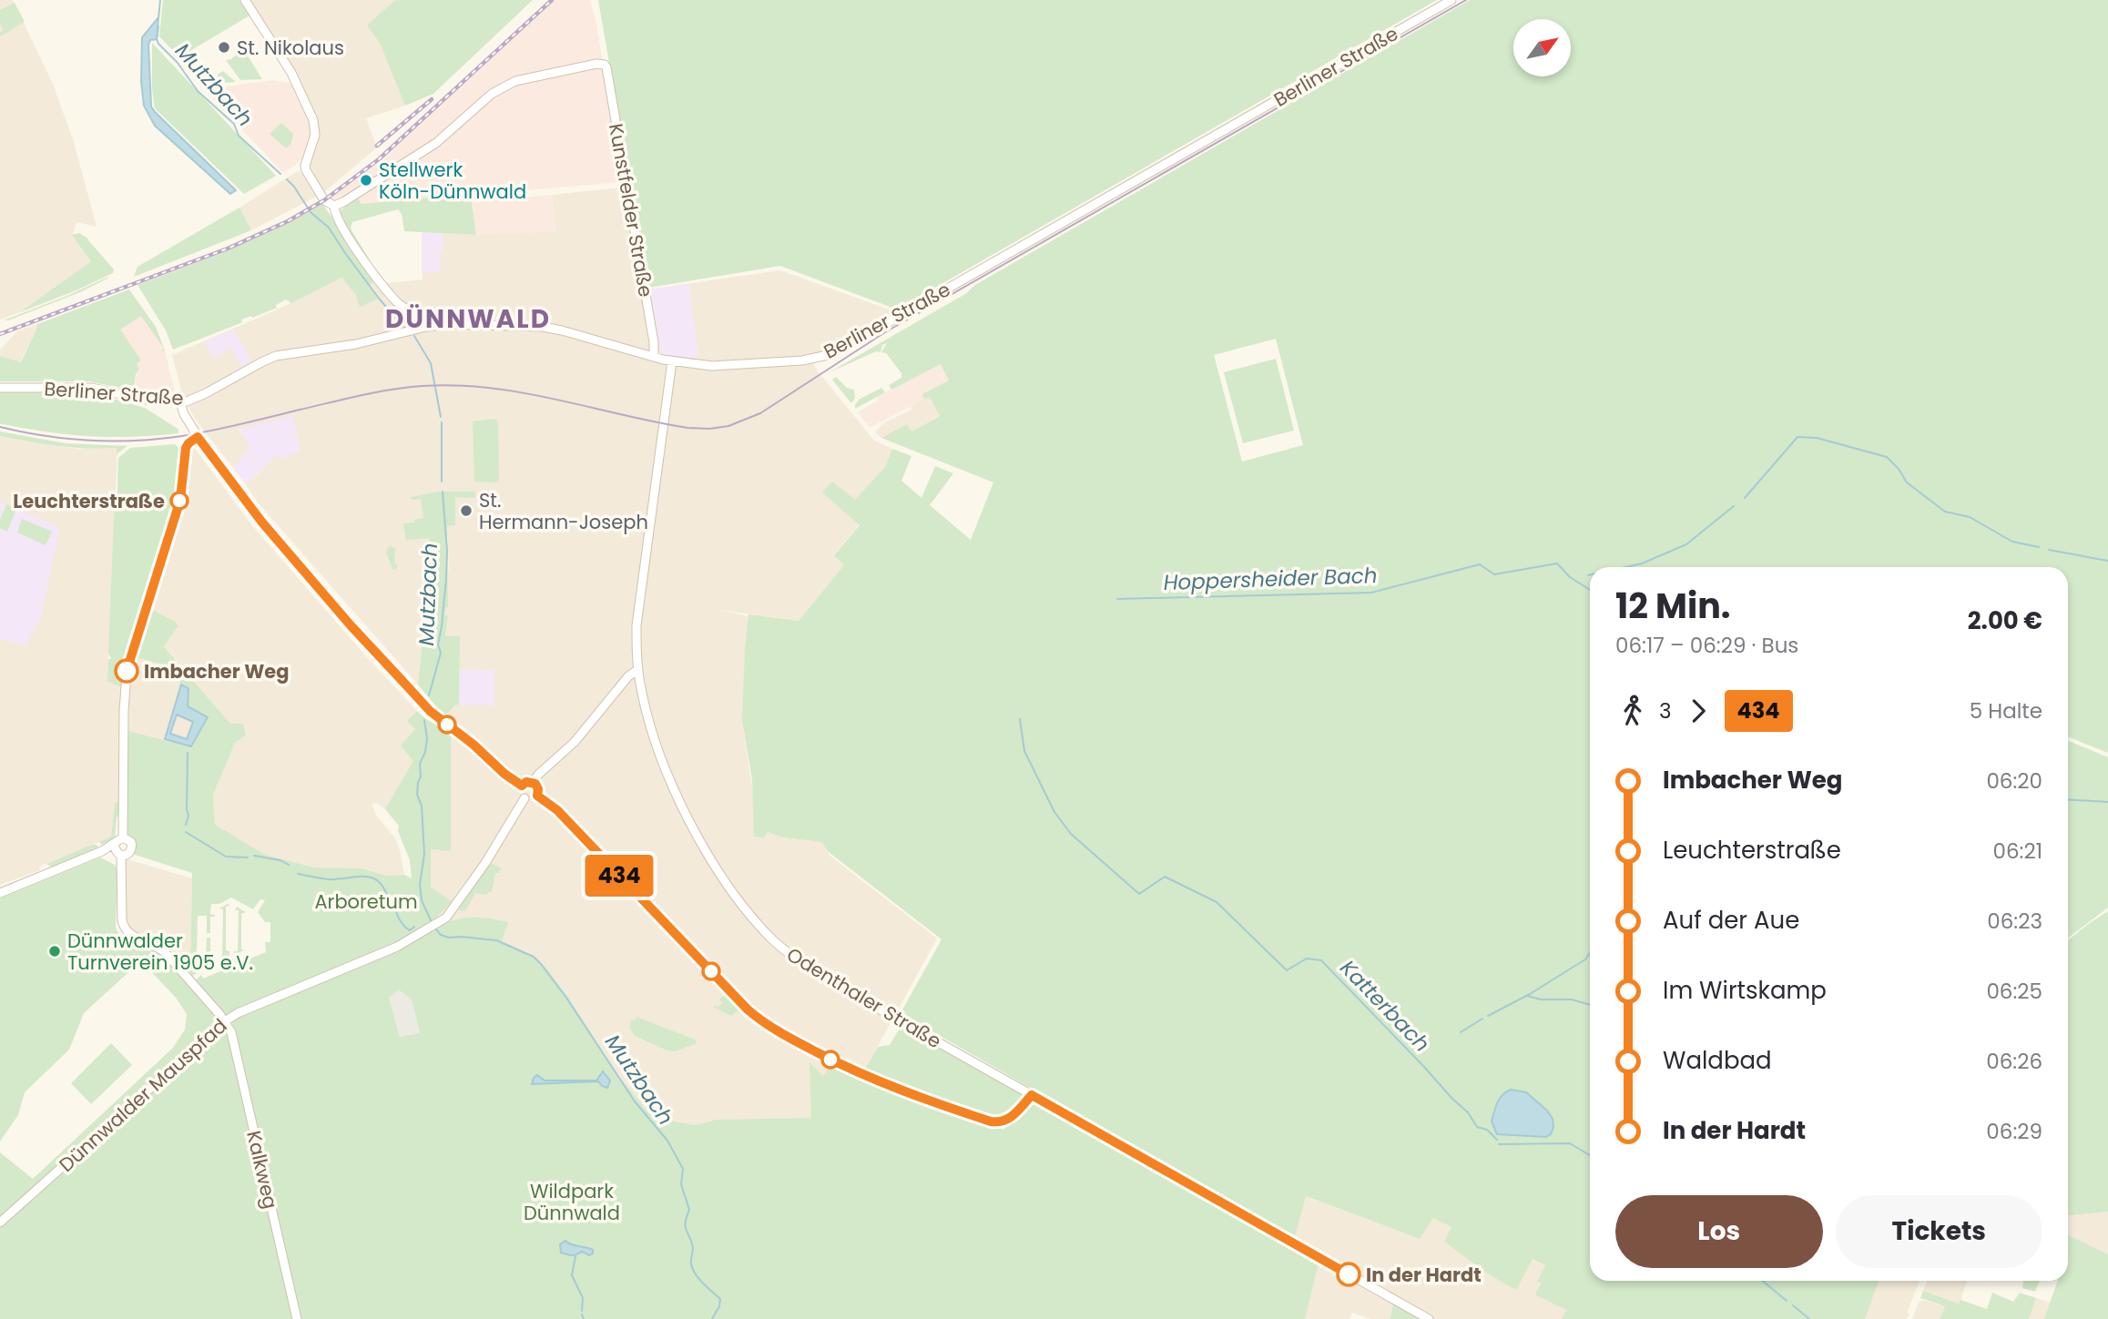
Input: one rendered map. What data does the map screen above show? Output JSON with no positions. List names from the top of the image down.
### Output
{
  "streets": {
    "main road": [
      "Berliner Straße",
      "Kunstfelder Straße",
      "Odenthaler Straße",
      "Dünnwalder Mauspfad",
      "Kalkweg"
    ]
  },
  "crossings": [
    ["Berliner Straße", "Kunstfelder Straße"],
    ["Berliner Straße", "Odenthaler Straße"],
    ["Dünnwalder Mauspfad", "Kalkweg"]
  ],
  "districts": ["DÜNNWALD"],
  "water": ["Mutzbach", "Hoppersheider Bach", "Katterbach"],
  "parks": ["Arboretum", "Wildpark Dünnwald"],
  "places": [
    "St. Nikolaus",
    "Stellwerk Köln-Dünnwald",
    "Leuchterstraße",
    "St. Hermann-Joseph",
    "Imbacher Weg",
    "Dünnwalder Turnverein 1905 e.V.",
    "In der Hardt"
  ],
  "lines": ["bus line 434"],
  "north": "top right",
  "page": {
    "on_map": "434",
    "heading": ["12 Min.", "06:17 – 06:29 · Bus", "2.00 €"],
    "legs": ["3", "434", "5 Halte"],
    "list": [
      {
        "name": "Imbacher Weg",
        "value": "06:20"
      },
      {
        "name": "Leuchterstraße",
        "value": "06:21"
      },
      {
        "name": "Auf der Aue",
        "value": "06:23"
      },
      {
        "name": "Im Wirtskamp",
        "value": "06:25"
      },
      {
        "name": "Waldbad",
        "value": "06:26"
      },
      {
        "name": "In der Hardt",
        "value": "06:29"
      }
    ],
    "buttons": ["Los", "Tickets"]
  }
}
